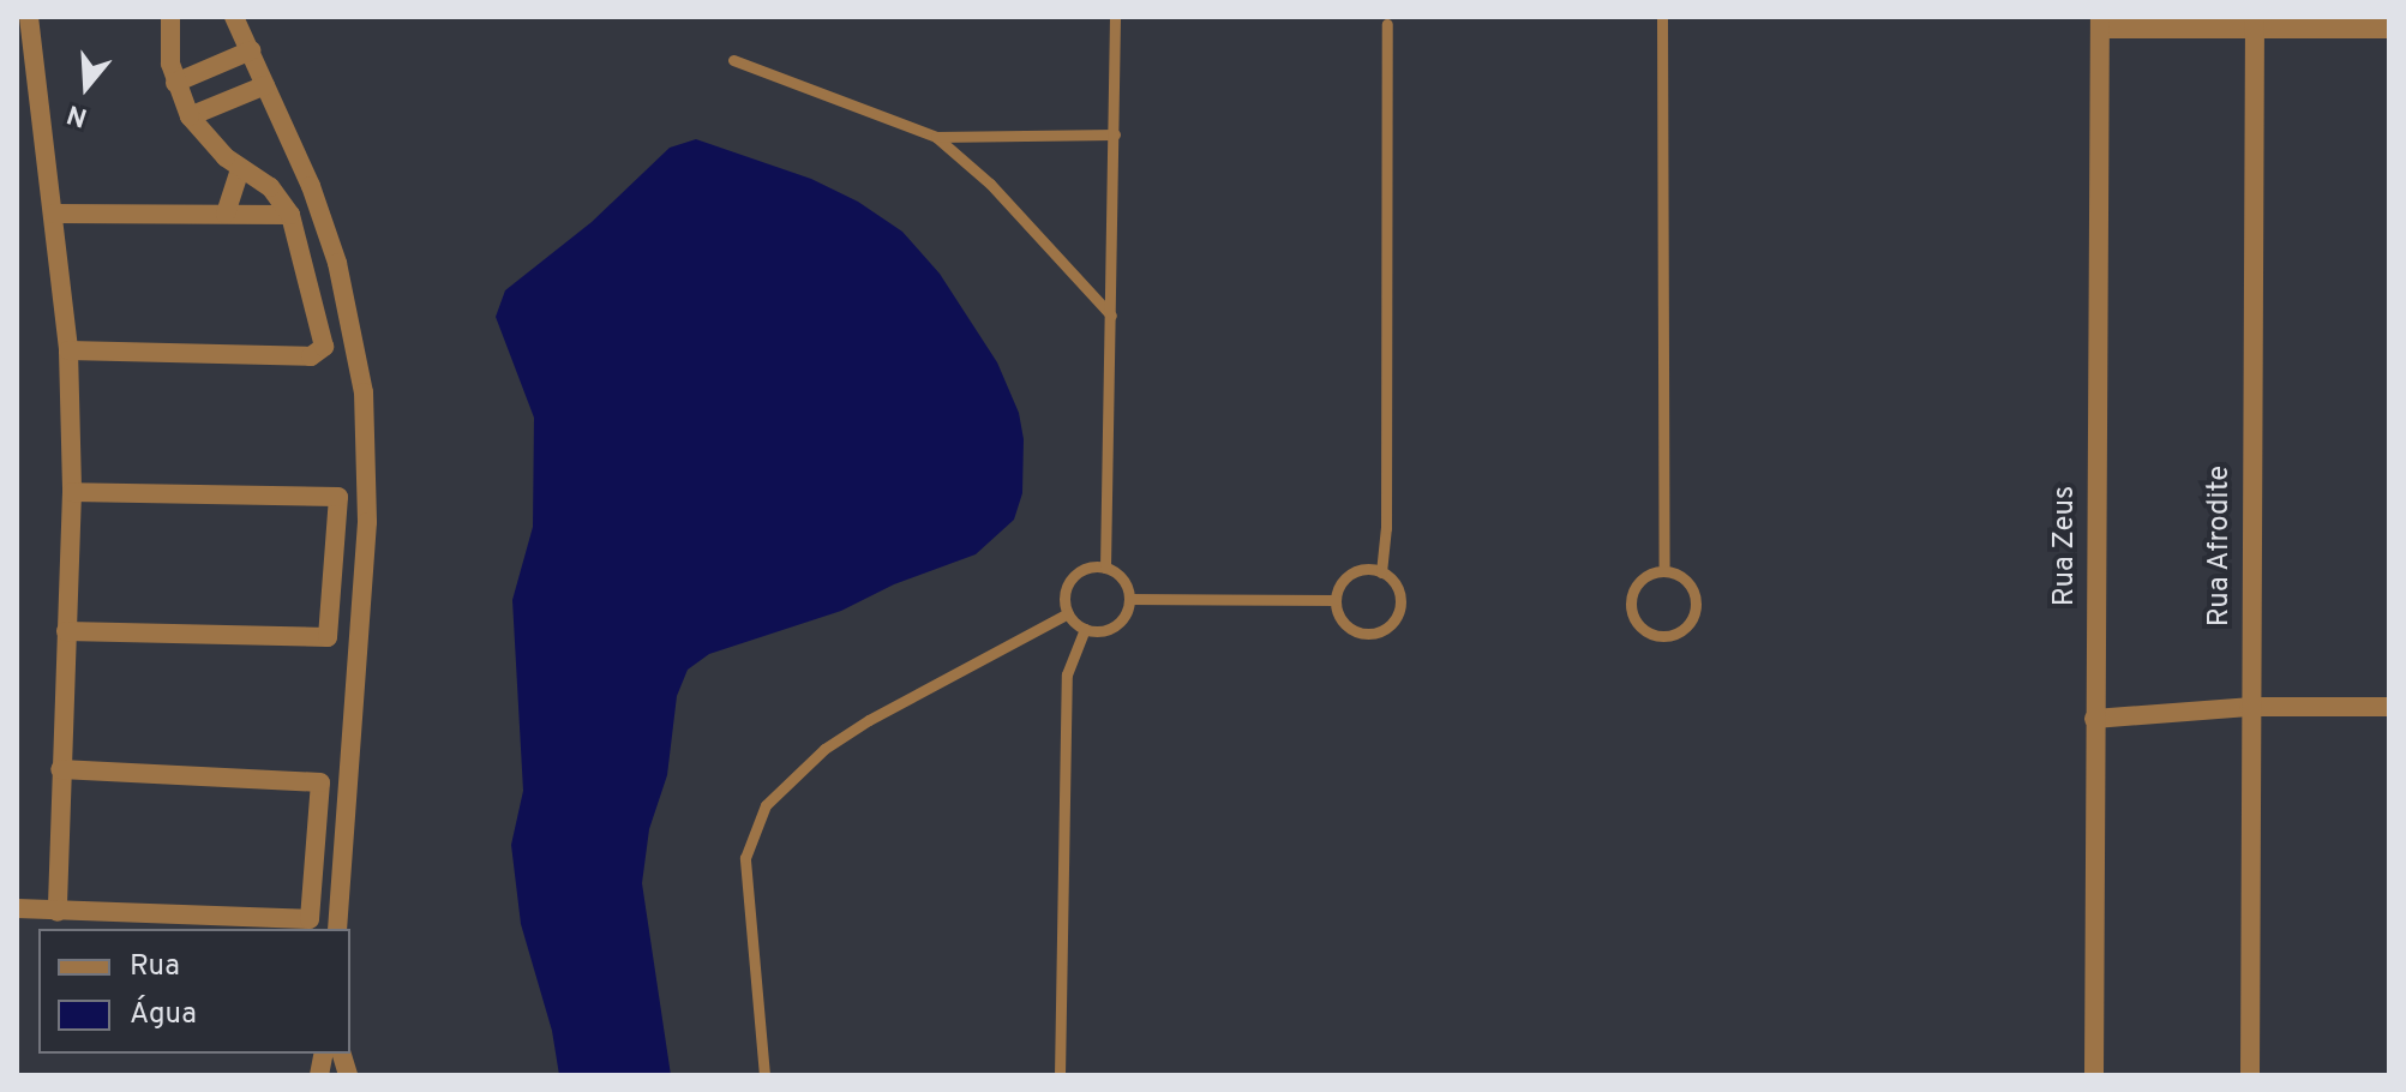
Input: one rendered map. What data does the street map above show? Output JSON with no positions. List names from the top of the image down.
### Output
{
  "streets": {
    "street": ["Rua Zeus", "Rua Afrodite"]
  },
  "legend": ["Rua", "Água"],
  "north": "bottom"
}
